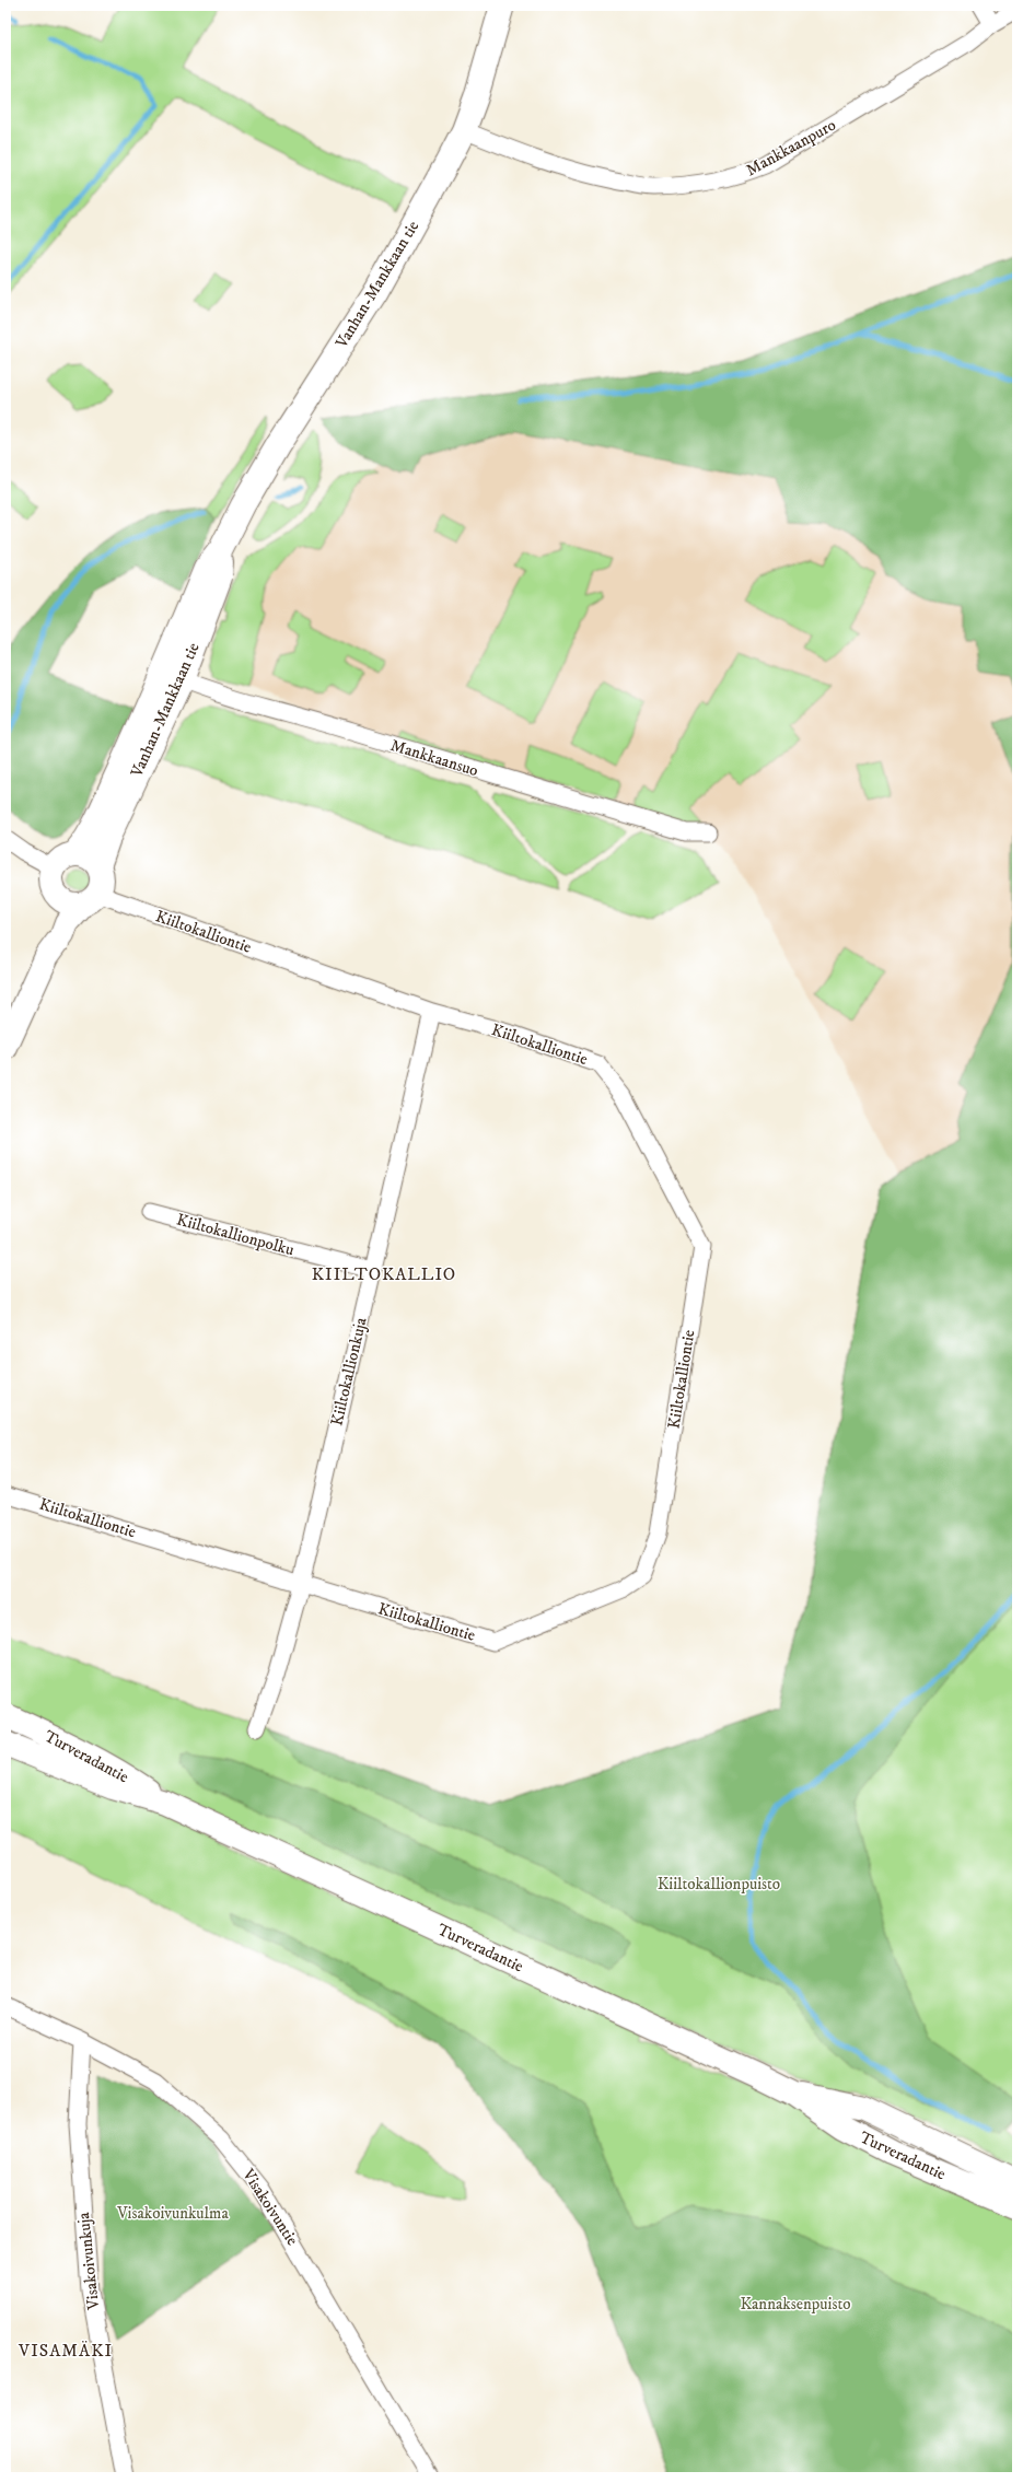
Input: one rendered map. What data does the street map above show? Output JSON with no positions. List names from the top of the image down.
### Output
{
  "streets": {
    "main road": ["Vanhan-Mankkaan tie", "Turveradantie"],
    "street": [
      "Mankkaanpuro",
      "Mankkaansuo",
      "Kiiltokalliontie",
      "Kiiltokallionpolku",
      "Kiiltokallionkuja",
      "Visakoivuntie",
      "Visakoivunkuja"
    ]
  },
  "crossings": [
    ["Mankkaanpuro", "Vanhan-Mankkaan tie"],
    ["Vanhan-Mankkaan tie", "Mankkaansuo"],
    ["Vanhan-Mankkaan tie", "Kiiltokalliontie"],
    ["Kiiltokalliontie", "Kiiltokallionkuja"],
    ["Kiiltokallionpolku", "Kiiltokallionkuja"],
    ["Visakoivuntie", "Visakoivunkuja"]
  ],
  "districts": ["KIILTOKALLIO", "VISAMÄKI"],
  "parks": ["Kiiltokallionpuisto", "Visakoivunkulma", "Kannaksenpuisto"]
}
